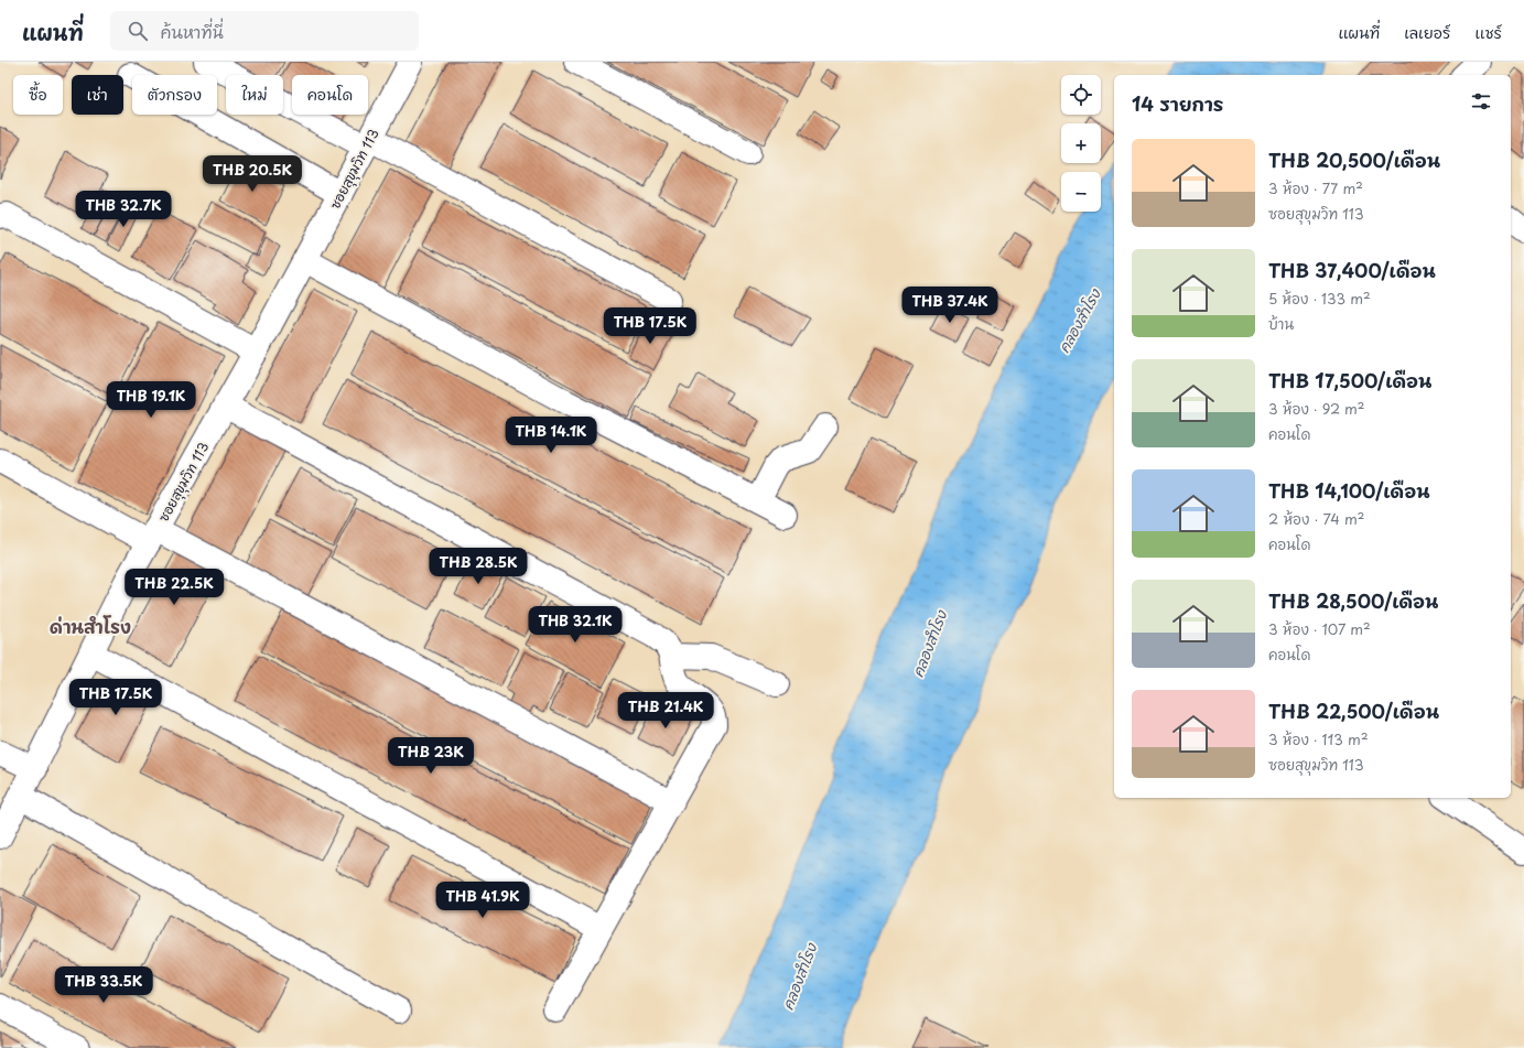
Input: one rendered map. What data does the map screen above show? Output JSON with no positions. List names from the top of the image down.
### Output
{
  "streets": {
    "street": ["ซอยสุขุมวิท 113"]
  },
  "districts": ["ด่านสำโรง"],
  "water": ["คลองสำโรง"],
  "page": {
    "header": "แผนที่",
    "search": "ค้นหาที่นี่",
    "nav": ["แผนที่", "เลเยอร์", "แชร์"],
    "map_buttons": ["+", "−"],
    "chip": [
      "ซื้อ",
      "เช่า",
      "ตัวกรอง",
      "ใหม่",
      "คอนโด"
    ],
    "heading": "14 รายการ",
    "list": [
      {
        "name": "THB 20,500/เดือน",
        "note": "3 ห้อง · 77 m² · ซอยสุขุมวิท 113"
      },
      {
        "name": "THB 37,400/เดือน",
        "note": "5 ห้อง · 133 m² · บ้าน"
      },
      {
        "name": "THB 17,500/เดือน",
        "note": "3 ห้อง · 92 m² · คอนโด"
      },
      {
        "name": "THB 14,100/เดือน",
        "note": "2 ห้อง · 74 m² · คอนโด"
      },
      {
        "name": "THB 28,500/เดือน",
        "note": "3 ห้อง · 107 m² · คอนโด"
      },
      {
        "name": "THB 22,500/เดือน",
        "note": "3 ห้อง · 113 m² · ซอยสุขุมวิท 113"
      }
    ],
    "price": [
      "THB 20.5K",
      "THB 32.7K",
      "THB 37.4K",
      "THB 17.5K",
      "THB 19.1K",
      "THB 14.1K",
      "THB 28.5K",
      "THB 22.5K",
      "THB 32.1K",
      "THB 17.5K",
      "THB 21.4K",
      "THB 23K",
      "THB 41.9K",
      "THB 33.5K"
    ]
  }
}
